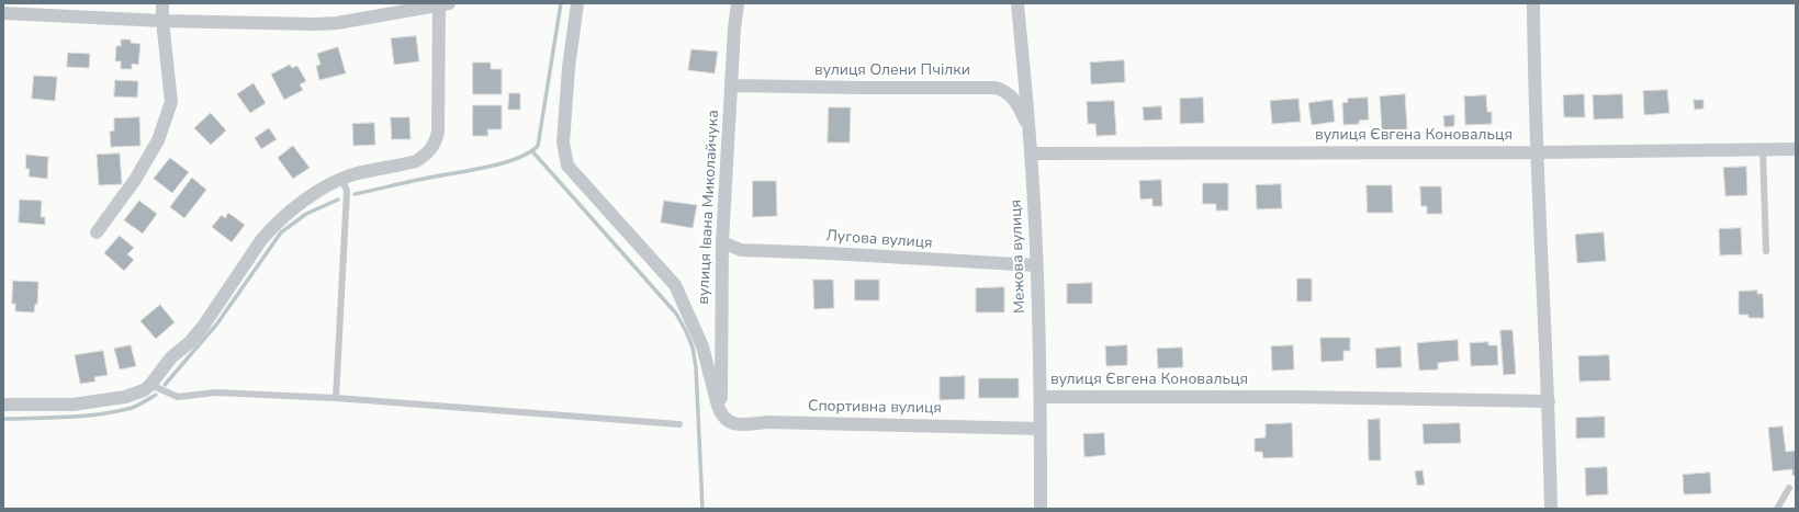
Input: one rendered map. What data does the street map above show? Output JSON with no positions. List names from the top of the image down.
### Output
{
  "streets": {
    "street": [
      "вулиця Олени Пчілки",
      "вулиця Євгена Коновальця",
      "вулиця Івана Миколайчука",
      "Лугова вулиця",
      "Межова вулиця",
      "Спортивна вулиця"
    ]
  },
  "crossings": [
    ["вулиця Олени Пчілки", "вулиця Івана Миколайчука"],
    ["вулиця Олени Пчілки", "Межова вулиця"],
    ["вулиця Євгена Коновальця", "Межова вулиця"],
    ["вулиця Івана Миколайчука", "Лугова вулиця"],
    ["вулиця Івана Миколайчука", "Спортивна вулиця"],
    ["Лугова вулиця", "Межова вулиця"],
    ["Межова вулиця", "Спортивна вулиця"]
  ]
}
